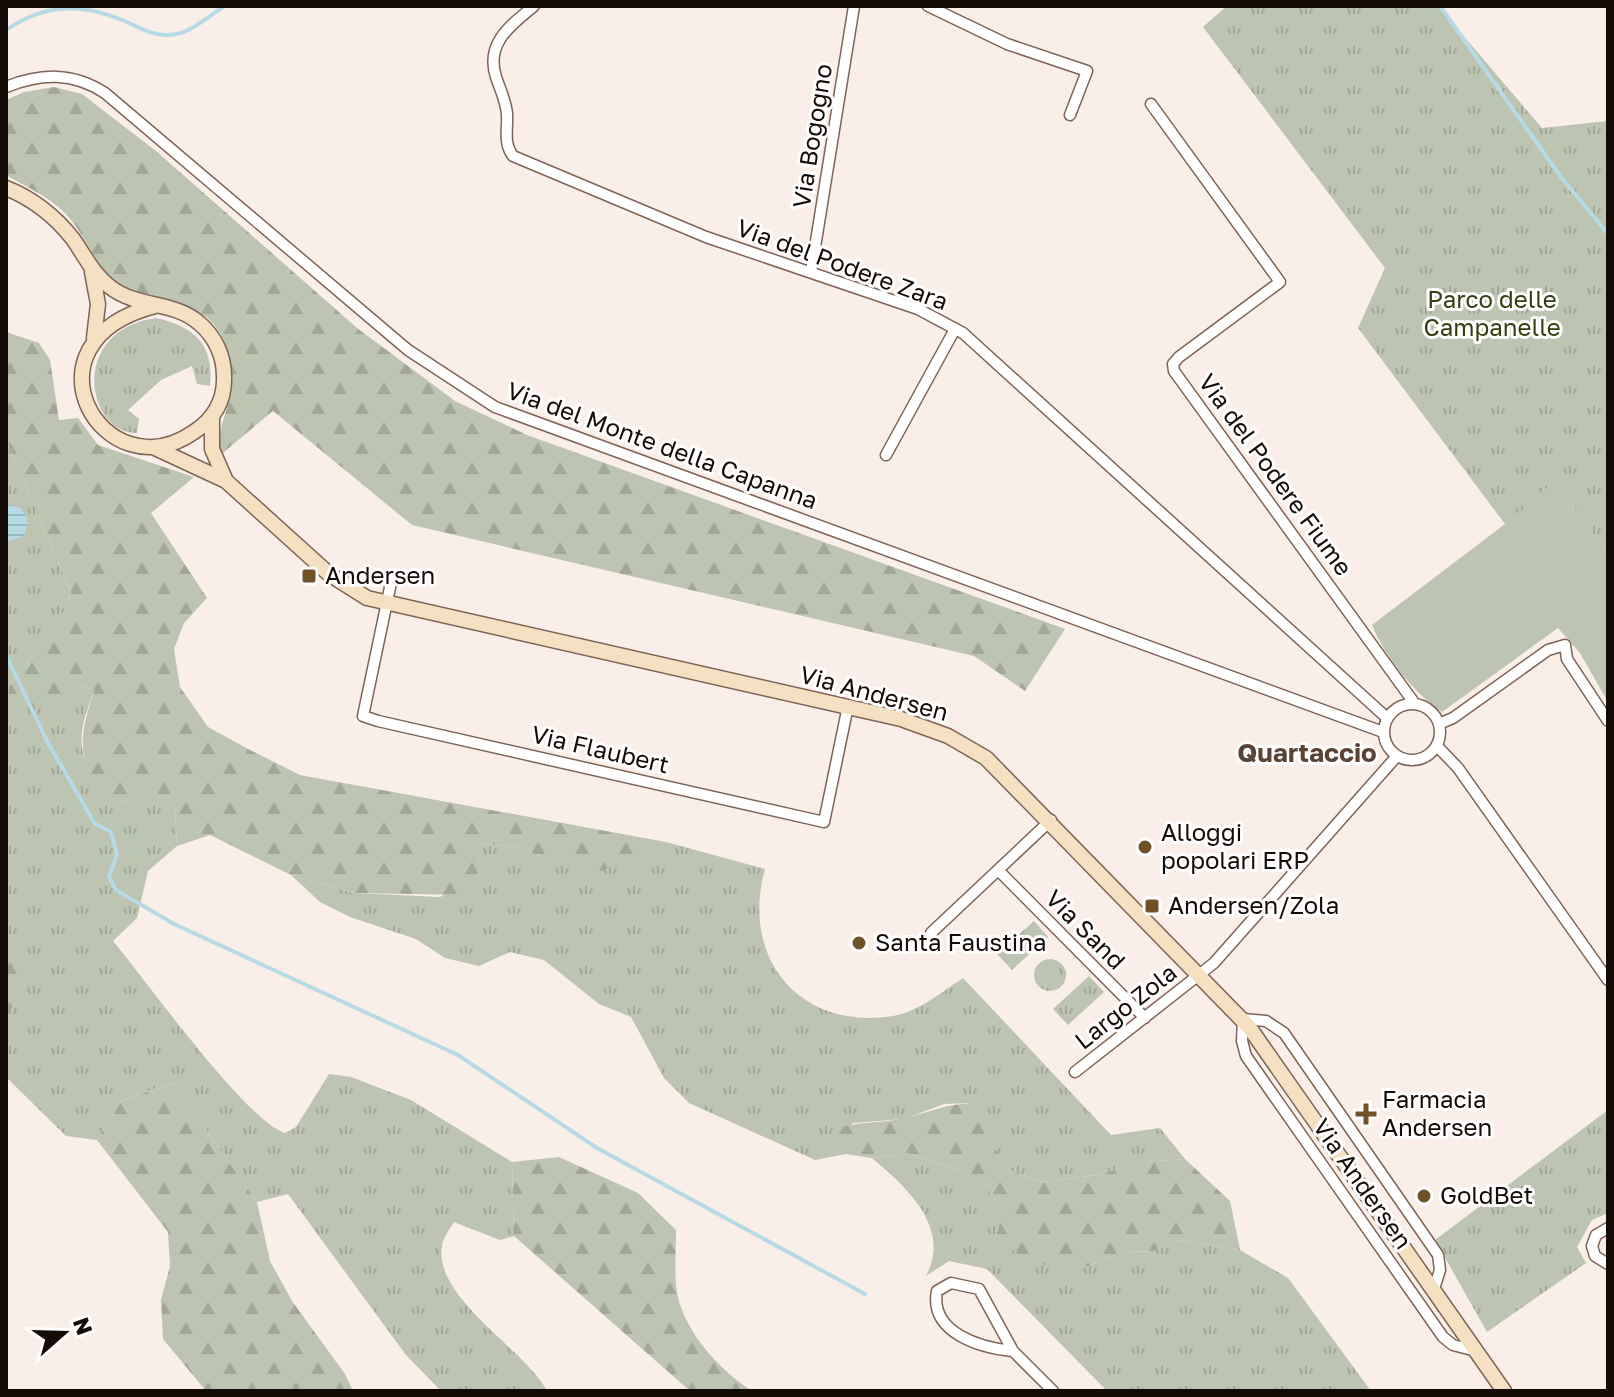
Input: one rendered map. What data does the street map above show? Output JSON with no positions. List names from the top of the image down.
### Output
{
  "streets": {
    "street": [
      "Via Bogogno",
      "Via del Podere Zara",
      "Via del Monte della Capanna",
      "Via del Podere Fiume",
      "Via Andersen",
      "Via Flaubert",
      "Via Sand",
      "Largo Zola"
    ]
  },
  "crossings": [
    ["Via Bogogno", "Via del Podere Zara"],
    ["Via del Podere Zara", "Via del Monte della Capanna"],
    ["Via del Podere Zara", "Via del Podere Fiume"],
    ["Via del Podere Zara", "Largo Zola"],
    ["Via del Monte della Capanna", "Via del Podere Fiume"],
    ["Via del Monte della Capanna", "Largo Zola"],
    ["Via del Podere Fiume", "Largo Zola"],
    ["Via Andersen", "Via Flaubert"],
    ["Via Andersen", "Largo Zola"],
    ["Via Sand", "Largo Zola"]
  ],
  "districts": ["Quartaccio"],
  "parks": ["Parco delle Campanelle"],
  "places": {
    "transit": ["Andersen", "Andersen/Zola"],
    "other": ["Alloggi popolari ERP", "Santa Faustina", "GoldBet"],
    "health": ["Farmacia Andersen"]
  },
  "north": "right"
}
